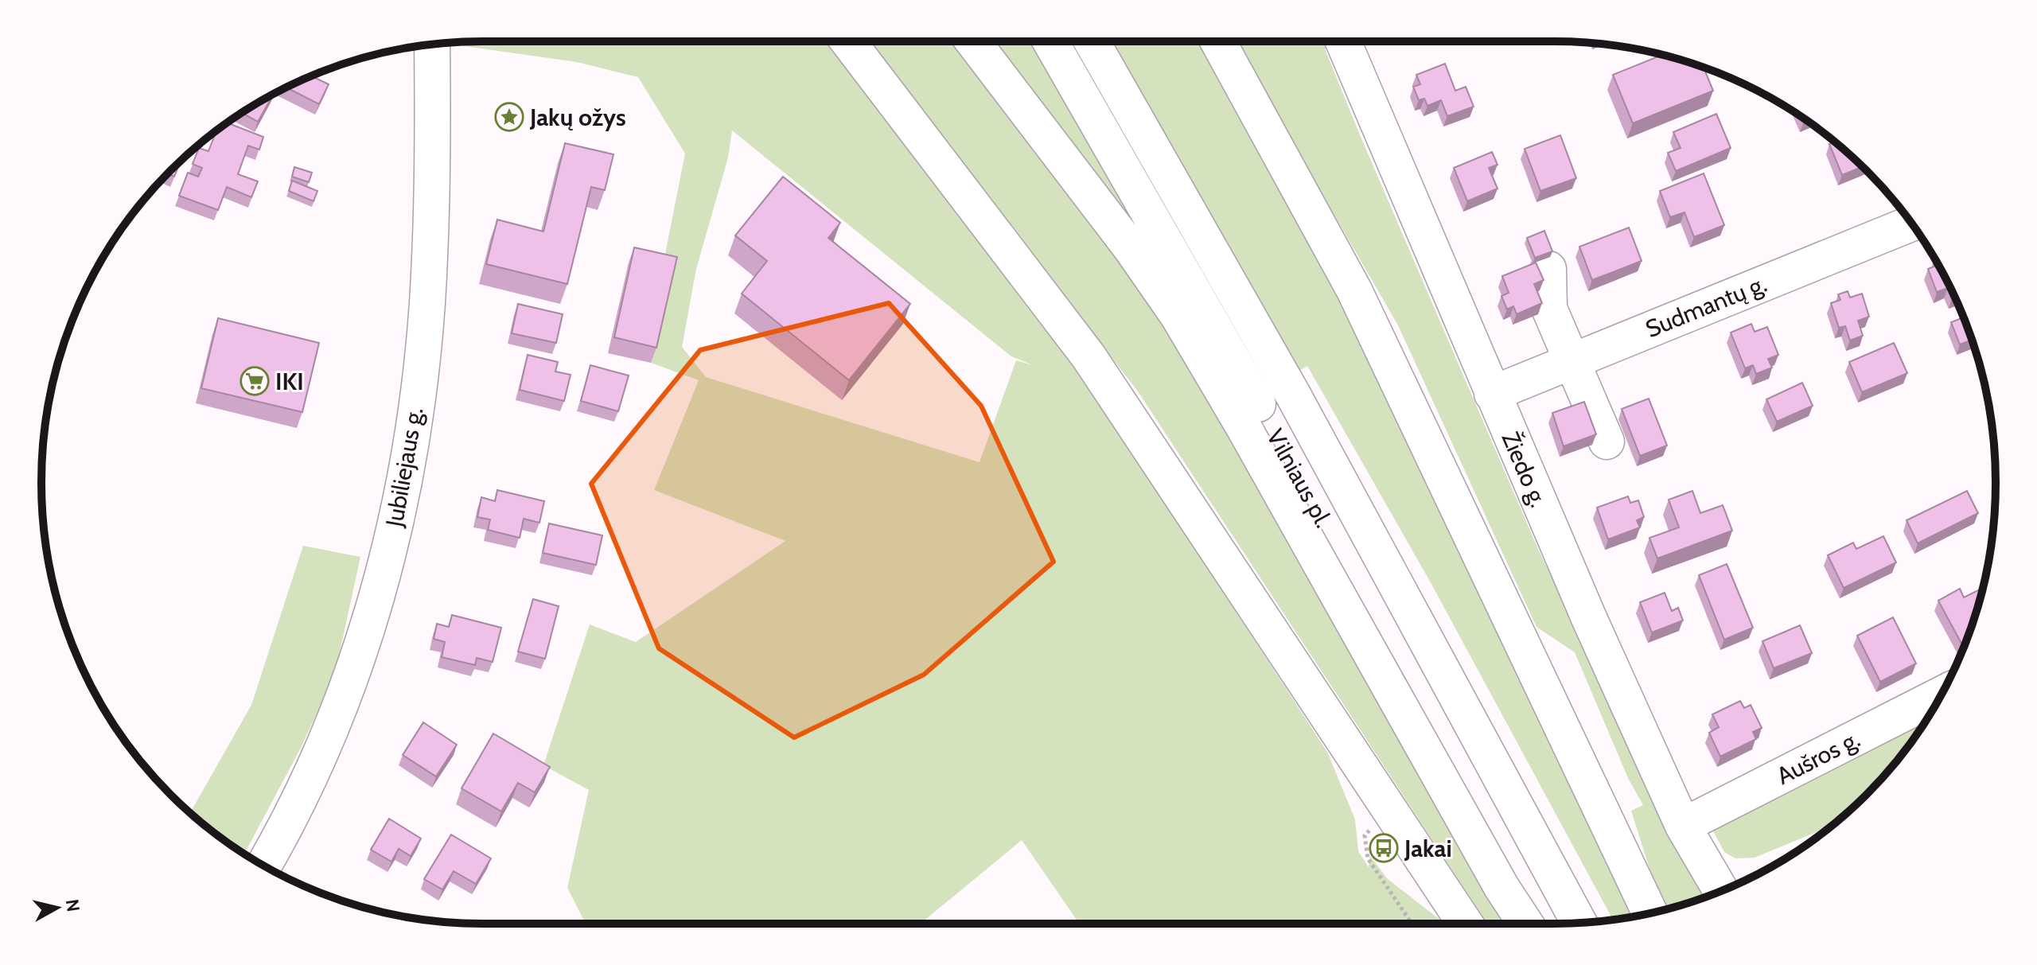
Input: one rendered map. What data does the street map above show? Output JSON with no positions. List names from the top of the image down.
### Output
{
  "streets": {
    "main road": [
      "Sudmantų g.",
      "Jubiliejaus g.",
      "Žiedo g.",
      "Vilniaus pl.",
      "Aušros g."
    ]
  },
  "crossings": [
    ["Sudmantų g.", "Žiedo g."],
    ["Žiedo g.", "Aušros g."]
  ],
  "places": {
    "place": ["Jakų ožys"],
    "supermarket": ["IKI"],
    "bus stop": ["Jakai"]
  },
  "north": "right"
}
